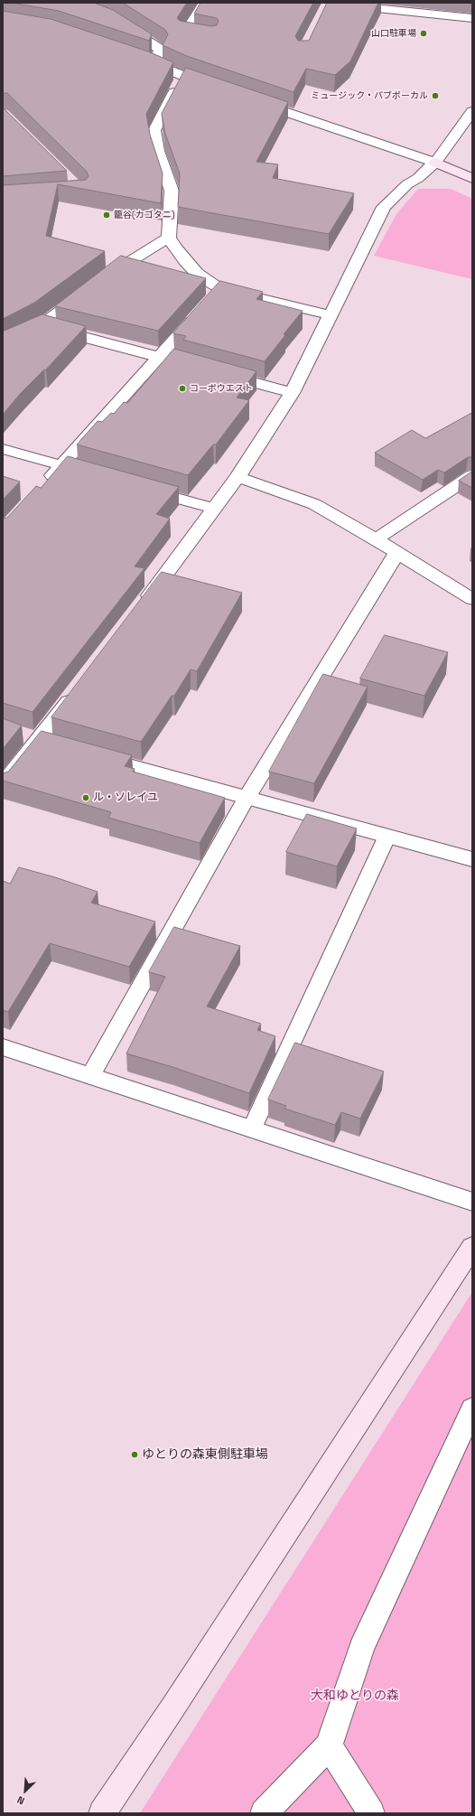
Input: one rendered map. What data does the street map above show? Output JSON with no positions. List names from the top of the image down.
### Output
{
  "parks": ["大和ゆとりの森"],
  "places": [
    "山口駐車場",
    "ミュージック・パブボーカル",
    "籠谷(カゴタニ)",
    "コーポウエスト",
    "ル・ソレイユ",
    "ゆとりの森東側駐車場"
  ],
  "north": "bottom left"
}
